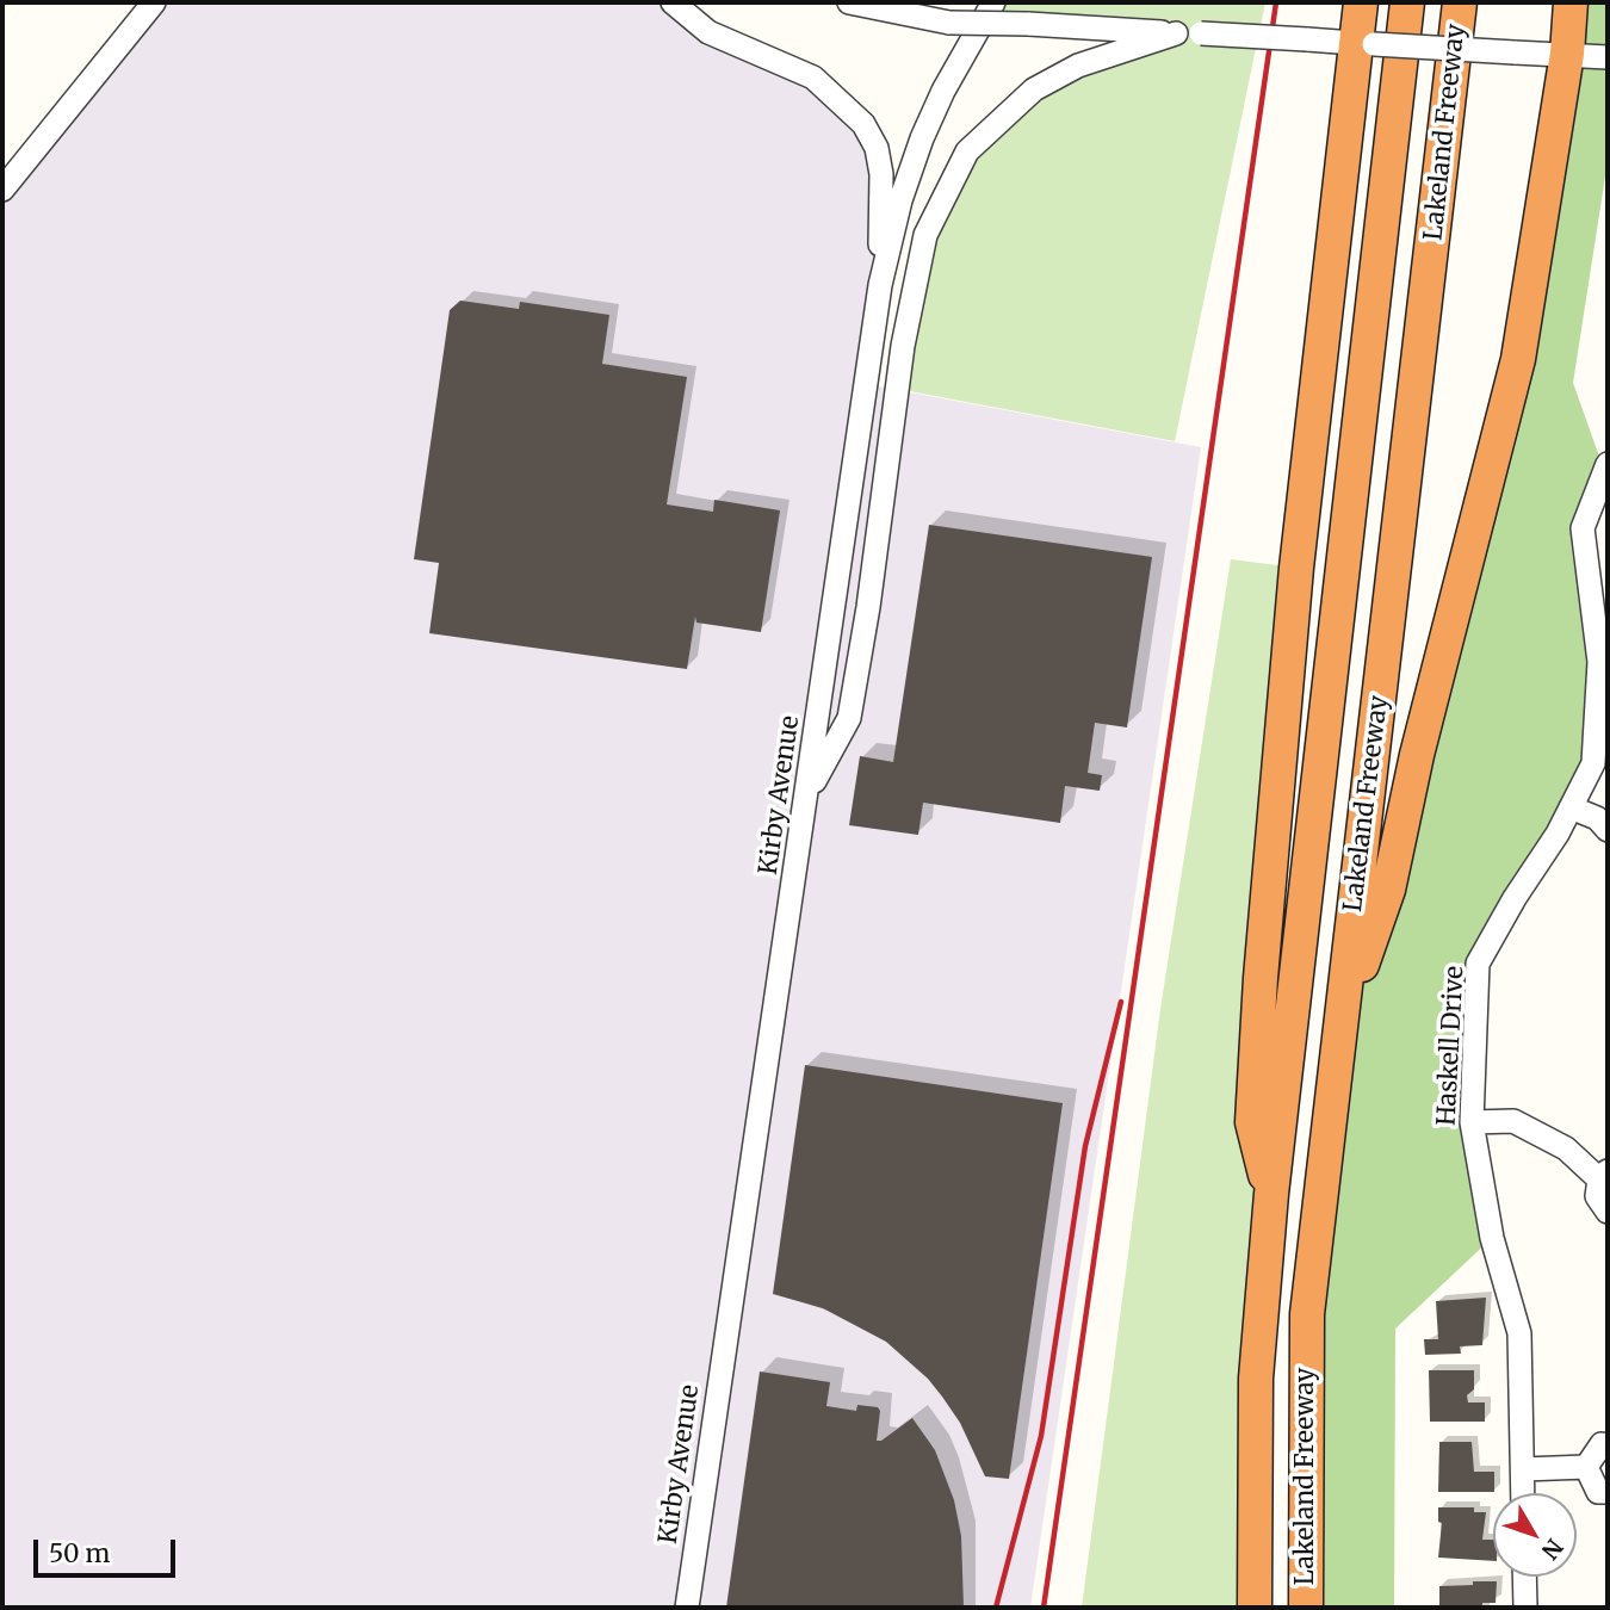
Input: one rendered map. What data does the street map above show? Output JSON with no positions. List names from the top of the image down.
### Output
{
  "streets": {
    "highway": ["Lakeland Freeway"],
    "street": ["Kirby Avenue", "Haskell Drive"]
  },
  "scale_bar": "50 m",
  "north": "bottom right"
}
